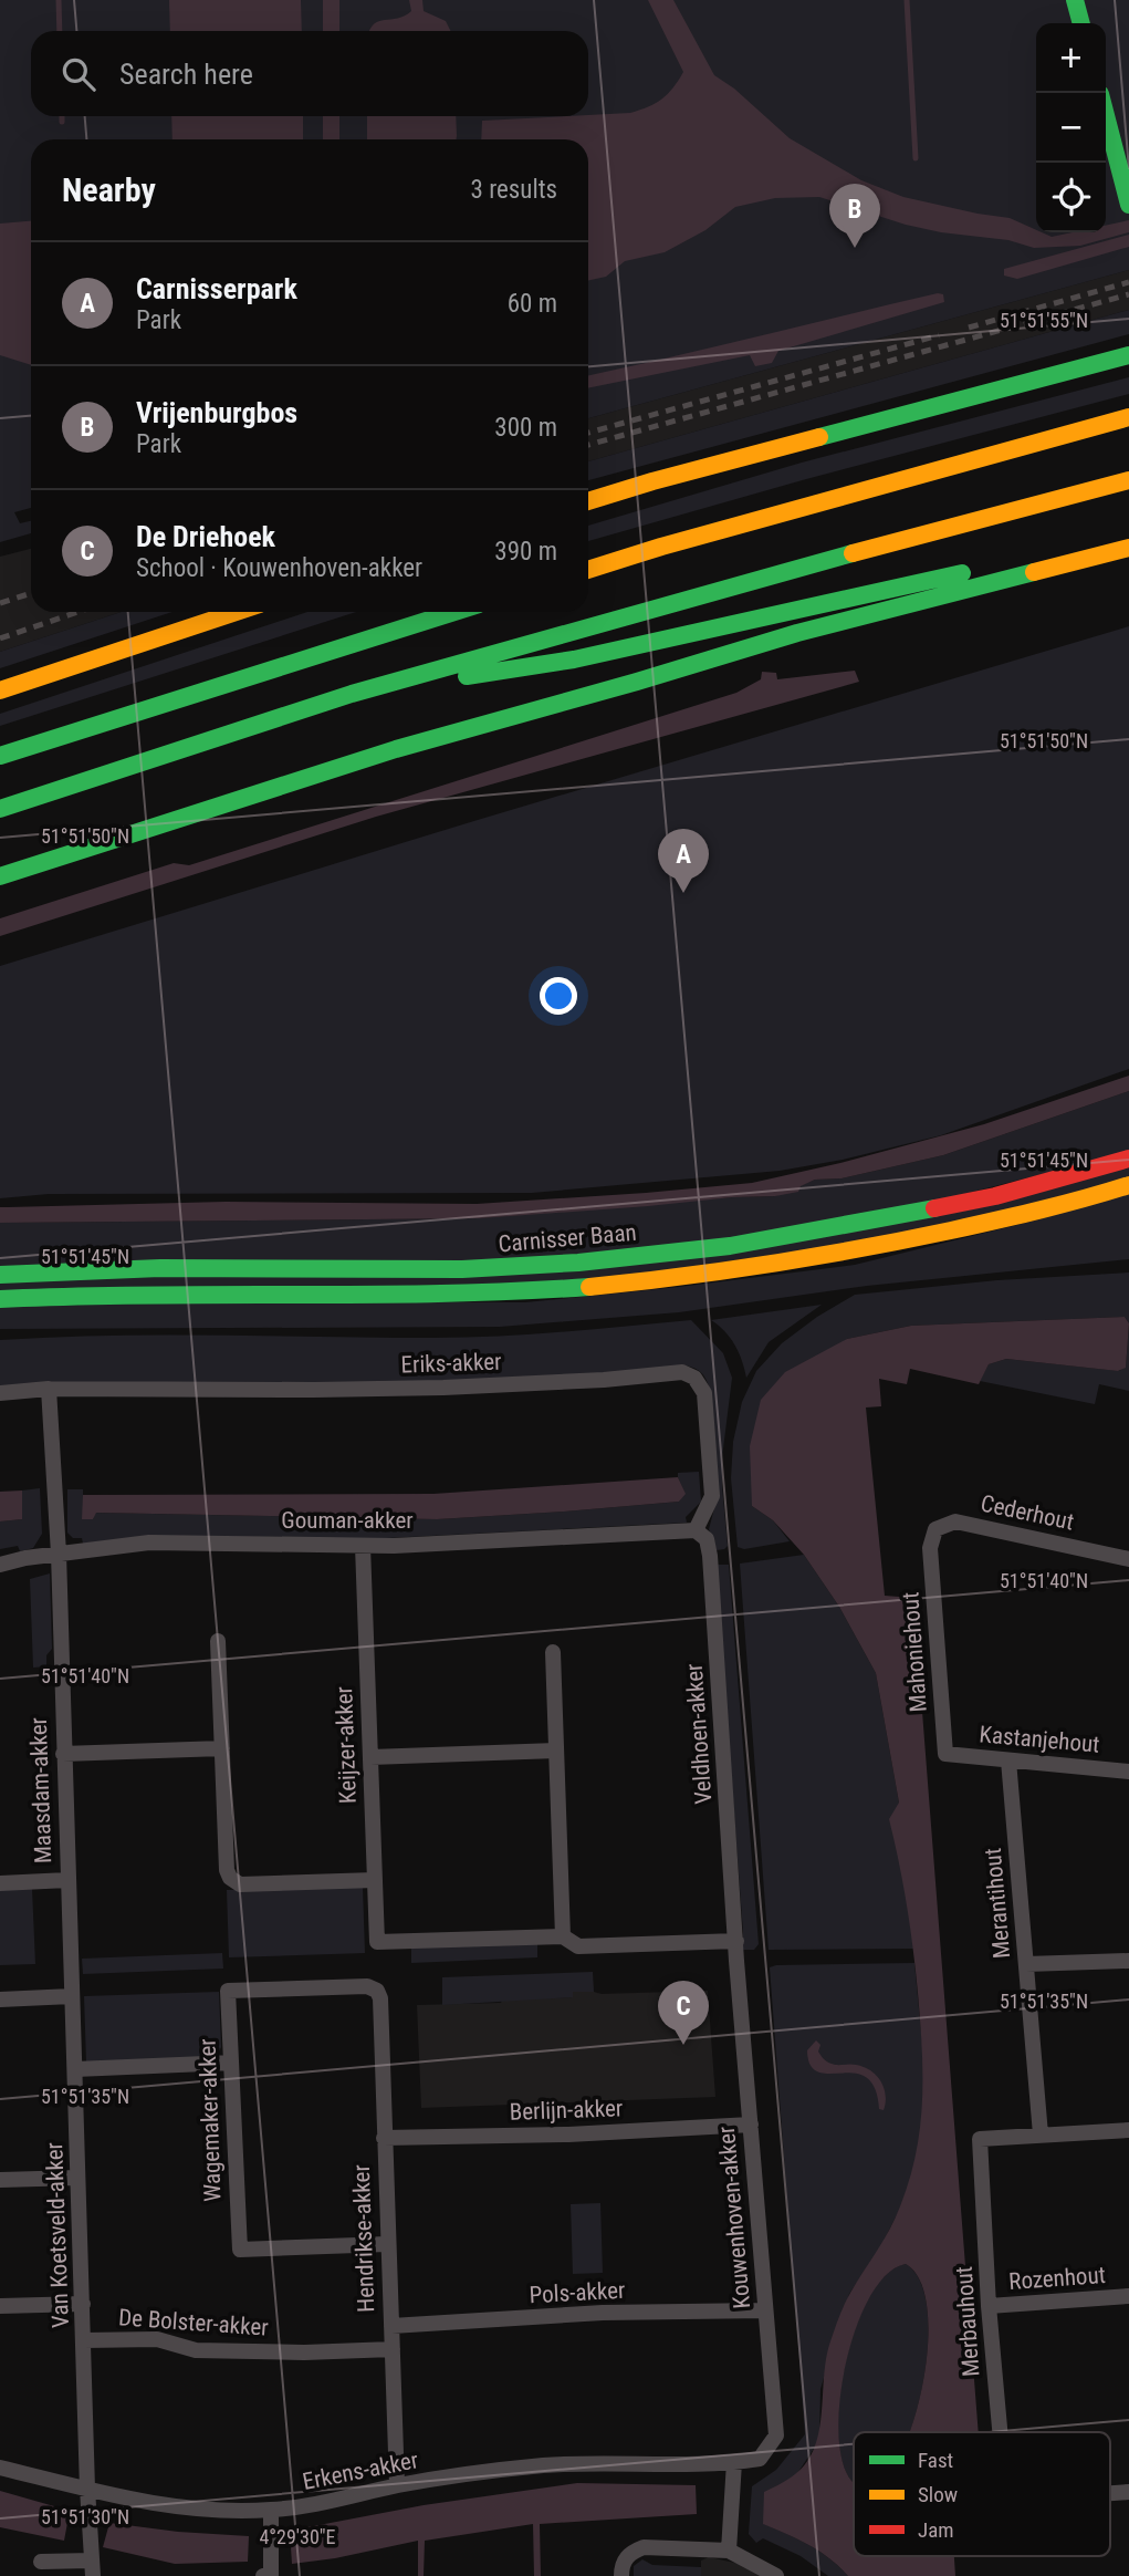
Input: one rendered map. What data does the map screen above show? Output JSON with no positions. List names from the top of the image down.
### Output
{
  "streets": {
    "main road": ["Carnisser Baan"],
    "street": [
      "Eriks-akker",
      "Cederhout",
      "Gouman-akker",
      "Mahoniehout",
      "Veldhoen-akker",
      "Kastanjehout",
      "Keijzer-akker",
      "Maasdam-akker",
      "Merantihout",
      "Berlijn-akker",
      "Wagemaker-akker",
      "Kouwenhoven-akker",
      "Van Koetsveld-akker",
      "Hendrikse-akker",
      "Rozenhout",
      "Pols-akker",
      "Merbauhout",
      "De Bolster-akker",
      "Erkens-akker"
    ]
  },
  "crossings": [
    ["Eriks-akker", "Gouman-akker"],
    ["Eriks-akker", "Veldhoen-akker"],
    ["Cederhout", "Mahoniehout"],
    ["Gouman-akker", "Veldhoen-akker"],
    ["Gouman-akker", "Keijzer-akker"],
    ["Gouman-akker", "Maasdam-akker"],
    ["Mahoniehout", "Kastanjehout"],
    ["Veldhoen-akker", "Kouwenhoven-akker"],
    ["Kastanjehout", "Merantihout"],
    ["Maasdam-akker", "Van Koetsveld-akker"],
    ["Merantihout", "Merbauhout"],
    ["Berlijn-akker", "Kouwenhoven-akker"],
    ["Berlijn-akker", "Hendrikse-akker"],
    ["Wagemaker-akker", "Hendrikse-akker"],
    ["Kouwenhoven-akker", "Pols-akker"],
    ["Kouwenhoven-akker", "Erkens-akker"],
    ["Van Koetsveld-akker", "De Bolster-akker"],
    ["Van Koetsveld-akker", "Erkens-akker"],
    ["Hendrikse-akker", "Pols-akker"],
    ["Hendrikse-akker", "De Bolster-akker"],
    ["Hendrikse-akker", "Erkens-akker"],
    ["Rozenhout", "Merbauhout"]
  ],
  "legend": ["Fast", "Slow", "Jam"],
  "page": {
    "map_buttons": ["+", "−"],
    "search": "Search here",
    "heading": ["Nearby", "3 results"],
    "pins": ["B", "A", "C"],
    "list": [
      {
        "mark": "A",
        "name": "Carnisserpark",
        "note": "Park",
        "value": "60 m"
      },
      {
        "mark": "B",
        "name": "Vrijenburgbos",
        "note": "Park",
        "value": "300 m"
      },
      {
        "mark": "C",
        "name": "De Driehoek",
        "note": "School · Kouwenhoven-akker",
        "value": "390 m"
      }
    ]
  },
  "coordinates": [
    "51°51'55\"N",
    "51°51'50\"N",
    "51°51'45\"N",
    "51°51'40\"N",
    "51°51'35\"N",
    "51°51'30\"N",
    "4°29'30\"E"
  ]
}
